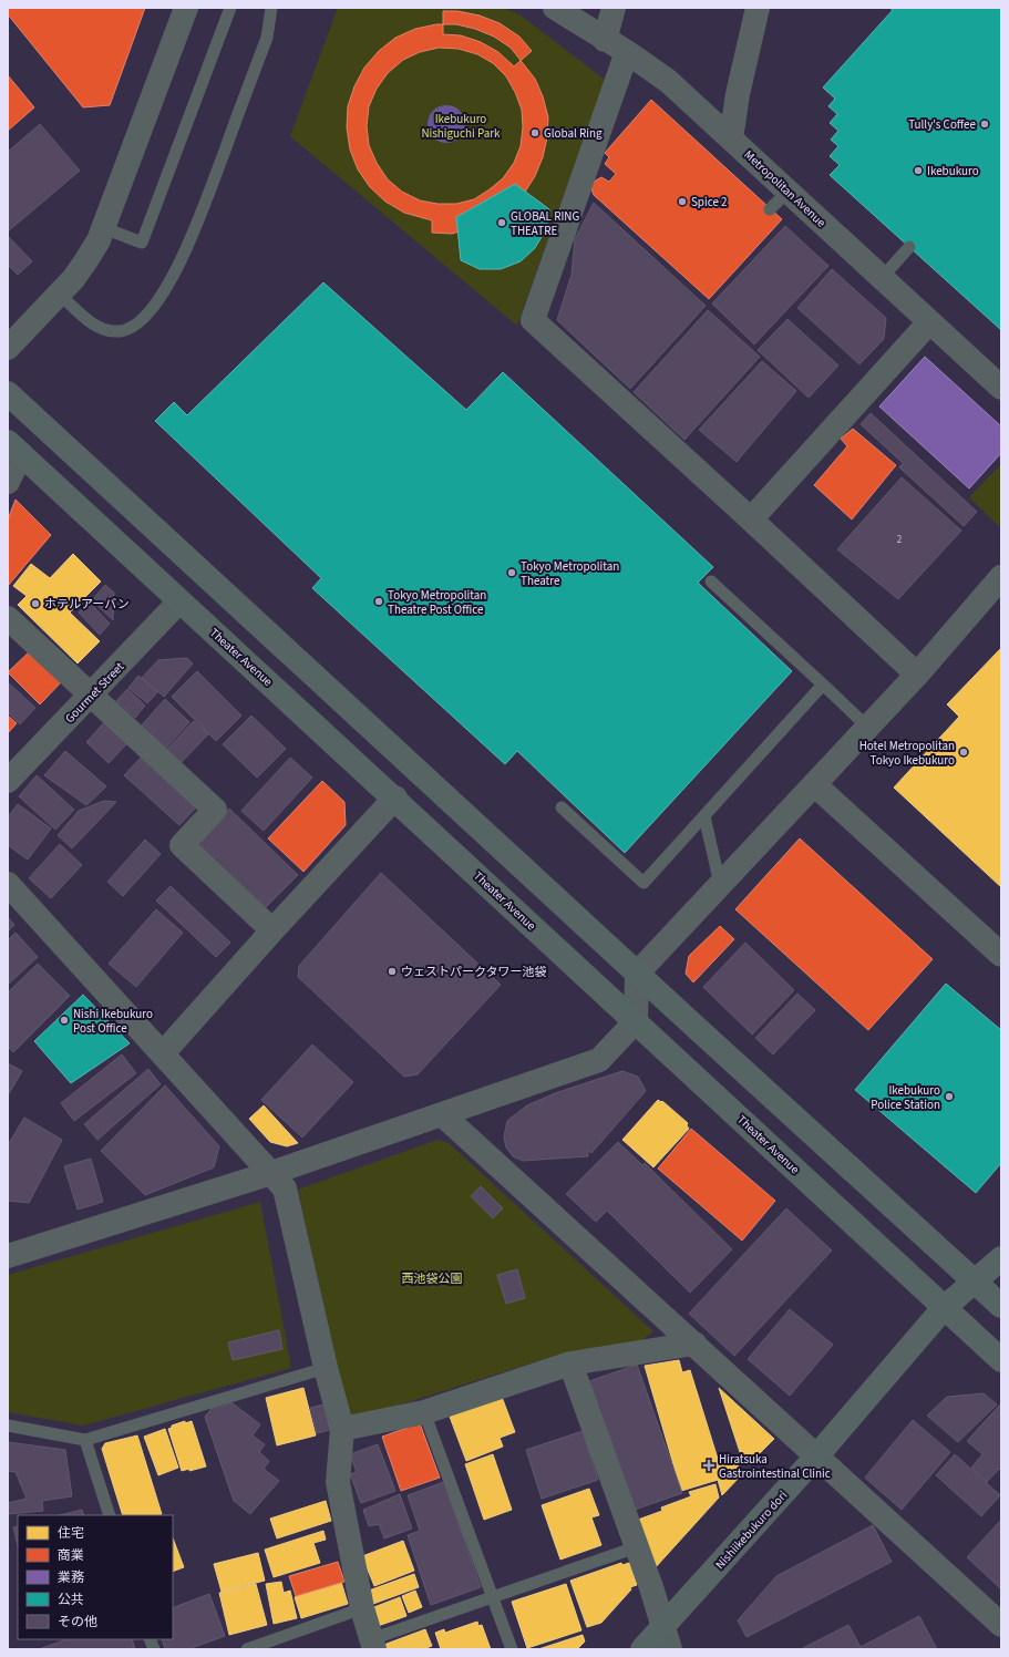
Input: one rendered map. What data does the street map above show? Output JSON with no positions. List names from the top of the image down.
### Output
{
  "streets": {
    "street": [
      "Metropolitan Avenue",
      "Theater Avenue",
      "Gourmet Street",
      "Nishiikebukuro dori"
    ]
  },
  "crossings": [
    ["Theater Avenue", "Gourmet Street"],
    ["Theater Avenue", "Nishiikebukuro dori"]
  ],
  "parks": ["Ikebukuro Nishiguchi Park", "西池袋公園"],
  "places": {
    "other": [
      "Tully's Coffee",
      "Global Ring",
      "Ikebukuro",
      "Spice 2",
      "GLOBAL RING THEATRE",
      "Tokyo Metropolitan Theatre",
      "Tokyo Metropolitan Theatre Post Office",
      "ホテルアーバン",
      "Hotel Metropolitan Tokyo Ikebukuro",
      "ウェストパークタワー池袋",
      "Nishi Ikebukuro Post Office",
      "Ikebukuro Police Station"
    ],
    "health": ["Hiratsuka Gastrointestinal Clinic"]
  },
  "house_numbers": ["2"],
  "legend": [
    "住宅",
    "商業",
    "業務",
    "公共",
    "その他"
  ]
}
